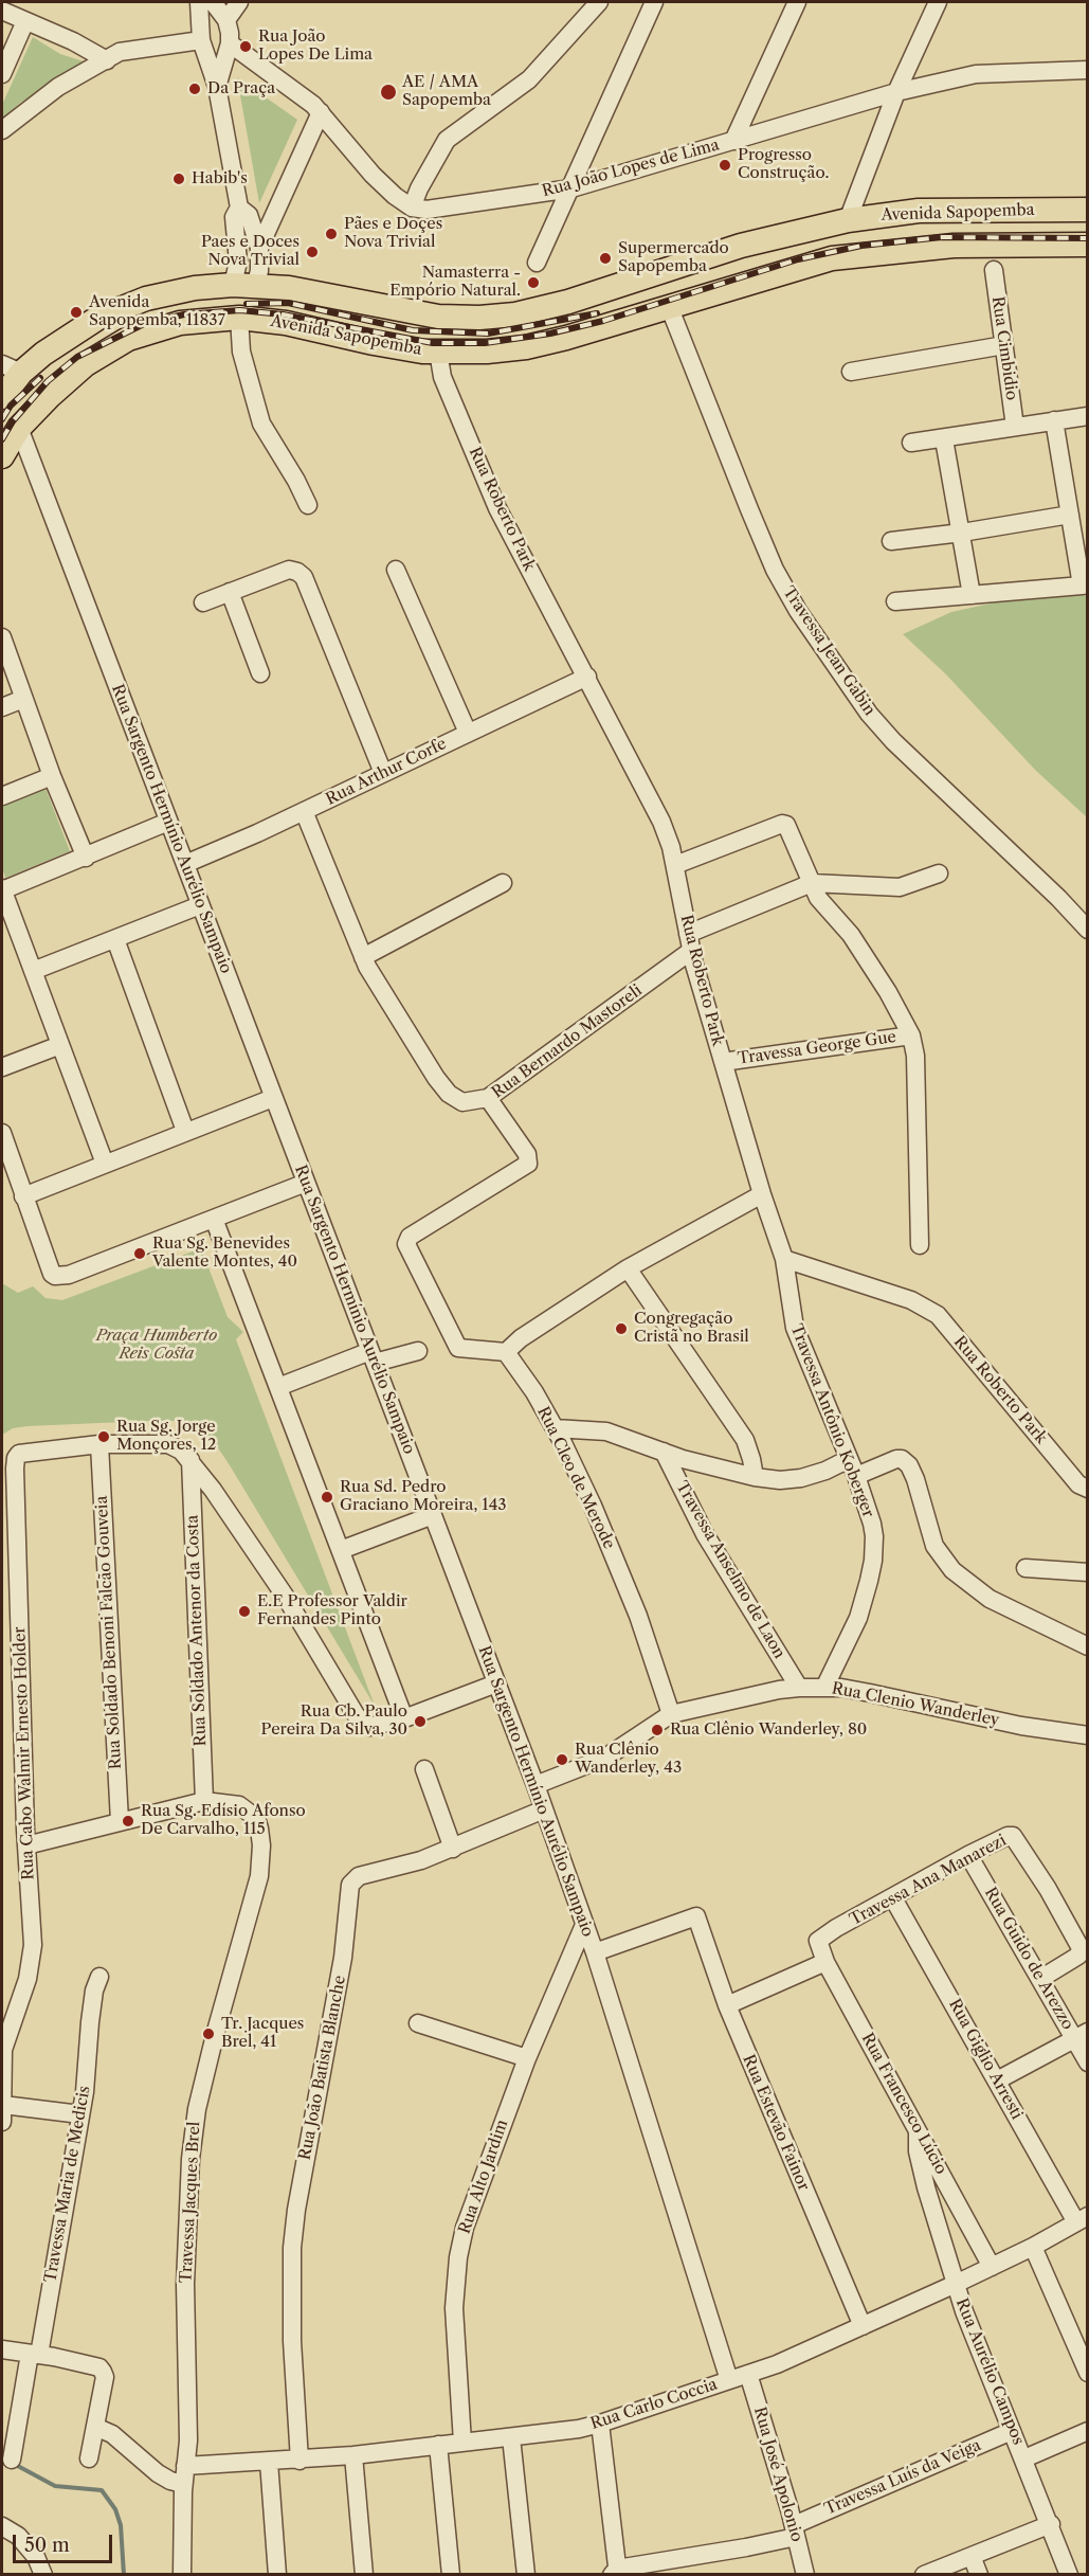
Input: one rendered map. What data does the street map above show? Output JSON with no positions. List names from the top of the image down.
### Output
{
  "streets": {
    "main road": ["Avenida Sapopemba"],
    "street": [
      "Rua João Lopes de Lima",
      "Rua Cimbidio",
      "Rua Roberto Park",
      "Travessa Jean Gabin",
      "Rua Arthur Corfe",
      "Rua Sargento Hermínio Aurélio Sampaio",
      "Rua Bernardo Mastoreli",
      "Travessa George Gue",
      "Travessa Antônio Koberger",
      "Rua Cleo de Merode",
      "Travessa Anselmo de Laon",
      "Rua Soldado Antenor da Costa",
      "Rua Soldado Benoni Falcão Gouveia",
      "Rua Clenio Wanderley",
      "Rua Cabo Walmir Ernesto Holder",
      "Travessa Ana Manarezi",
      "Rua Guido de Arezzo",
      "Rua Giglio Arresti",
      "Rua João Batista Blanche",
      "Rua Francesco Lúcio",
      "Rua Estevão Fainor",
      "Rua Alto Jardim",
      "Travessa Maria de Medicis",
      "Travessa Jacques Brel",
      "Rua Aurélio Campos",
      "Rua Carlo Coccia",
      "Rua José Apolonio",
      "Travessa Luís da Veiga"
    ]
  },
  "crossings": [
    ["Avenida Sapopemba", "Rua Roberto Park"],
    ["Avenida Sapopemba", "Travessa Jean Gabin"],
    ["Avenida Sapopemba", "Rua Sargento Hermínio Aurélio Sampaio"],
    ["Rua Roberto Park", "Rua Arthur Corfe"],
    ["Rua Roberto Park", "Rua Bernardo Mastoreli"],
    ["Rua Roberto Park", "Travessa George Gue"],
    ["Rua Roberto Park", "Travessa Antônio Koberger"],
    ["Rua Arthur Corfe", "Rua Sargento Hermínio Aurélio Sampaio"],
    ["Rua Arthur Corfe", "Rua Bernardo Mastoreli"],
    ["Rua Sargento Hermínio Aurélio Sampaio", "Rua Clenio Wanderley"],
    ["Rua Sargento Hermínio Aurélio Sampaio", "Rua João Batista Blanche"],
    ["Rua Sargento Hermínio Aurélio Sampaio", "Rua Estevão Fainor"],
    ["Rua Sargento Hermínio Aurélio Sampaio", "Rua Alto Jardim"],
    ["Rua Sargento Hermínio Aurélio Sampaio", "Rua Carlo Coccia"],
    ["Travessa Antônio Koberger", "Rua Clenio Wanderley"],
    ["Rua Cleo de Merode", "Rua Clenio Wanderley"],
    ["Travessa Anselmo de Laon", "Rua Clenio Wanderley"],
    ["Rua Soldado Antenor da Costa", "Travessa Jacques Brel"],
    ["Rua Soldado Benoni Falcão Gouveia", "Rua Cabo Walmir Ernesto Holder"],
    ["Travessa Ana Manarezi", "Rua Guido de Arezzo"],
    ["Travessa Ana Manarezi", "Rua Giglio Arresti"],
    ["Travessa Ana Manarezi", "Rua Francesco Lúcio"],
    ["Rua Giglio Arresti", "Rua Carlo Coccia"],
    ["Rua João Batista Blanche", "Rua Carlo Coccia"],
    ["Rua Francesco Lúcio", "Rua Aurélio Campos"],
    ["Rua Francesco Lúcio", "Rua Carlo Coccia"],
    ["Rua Estevão Fainor", "Rua Carlo Coccia"],
    ["Rua Alto Jardim", "Rua Carlo Coccia"],
    ["Travessa Jacques Brel", "Rua Carlo Coccia"],
    ["Rua Aurélio Campos", "Rua Carlo Coccia"],
    ["Rua Aurélio Campos", "Travessa Luís da Veiga"],
    ["Rua Carlo Coccia", "Rua José Apolonio"],
    ["Rua José Apolonio", "Travessa Luís da Veiga"]
  ],
  "parks": ["Praça Humberto Reis Costa"],
  "places": [
    "Rua João Lopes De Lima",
    "Da Praça",
    "AE / AMA Sapopemba",
    "Progresso Construção.",
    "Habib's",
    "Pães e Doçes Nova Trivial",
    "Paes e Doces Nova Trivial",
    "Supermercado Sapopemba",
    "Namasterra - Empório Natural.",
    "Avenida Sapopemba, 11837",
    "Rua Sg. Benevides Valente Montes, 40",
    "Congregação Cristã no Brasil",
    "Rua Sg. Jorge Monçores, 12",
    "Rua Sd. Pedro Graciano Moreira, 143",
    "E.E Professor Valdir Fernandes Pinto",
    "Rua Cb. Paulo Pereira Da Silva, 30",
    "Rua Clênio Wanderley, 80",
    "Rua Clênio Wanderley, 43",
    "Rua Sg. Edísio Afonso De Carvalho, 115",
    "Tr. Jacques Brel, 41"
  ],
  "scale_bar": "50 m"
}
